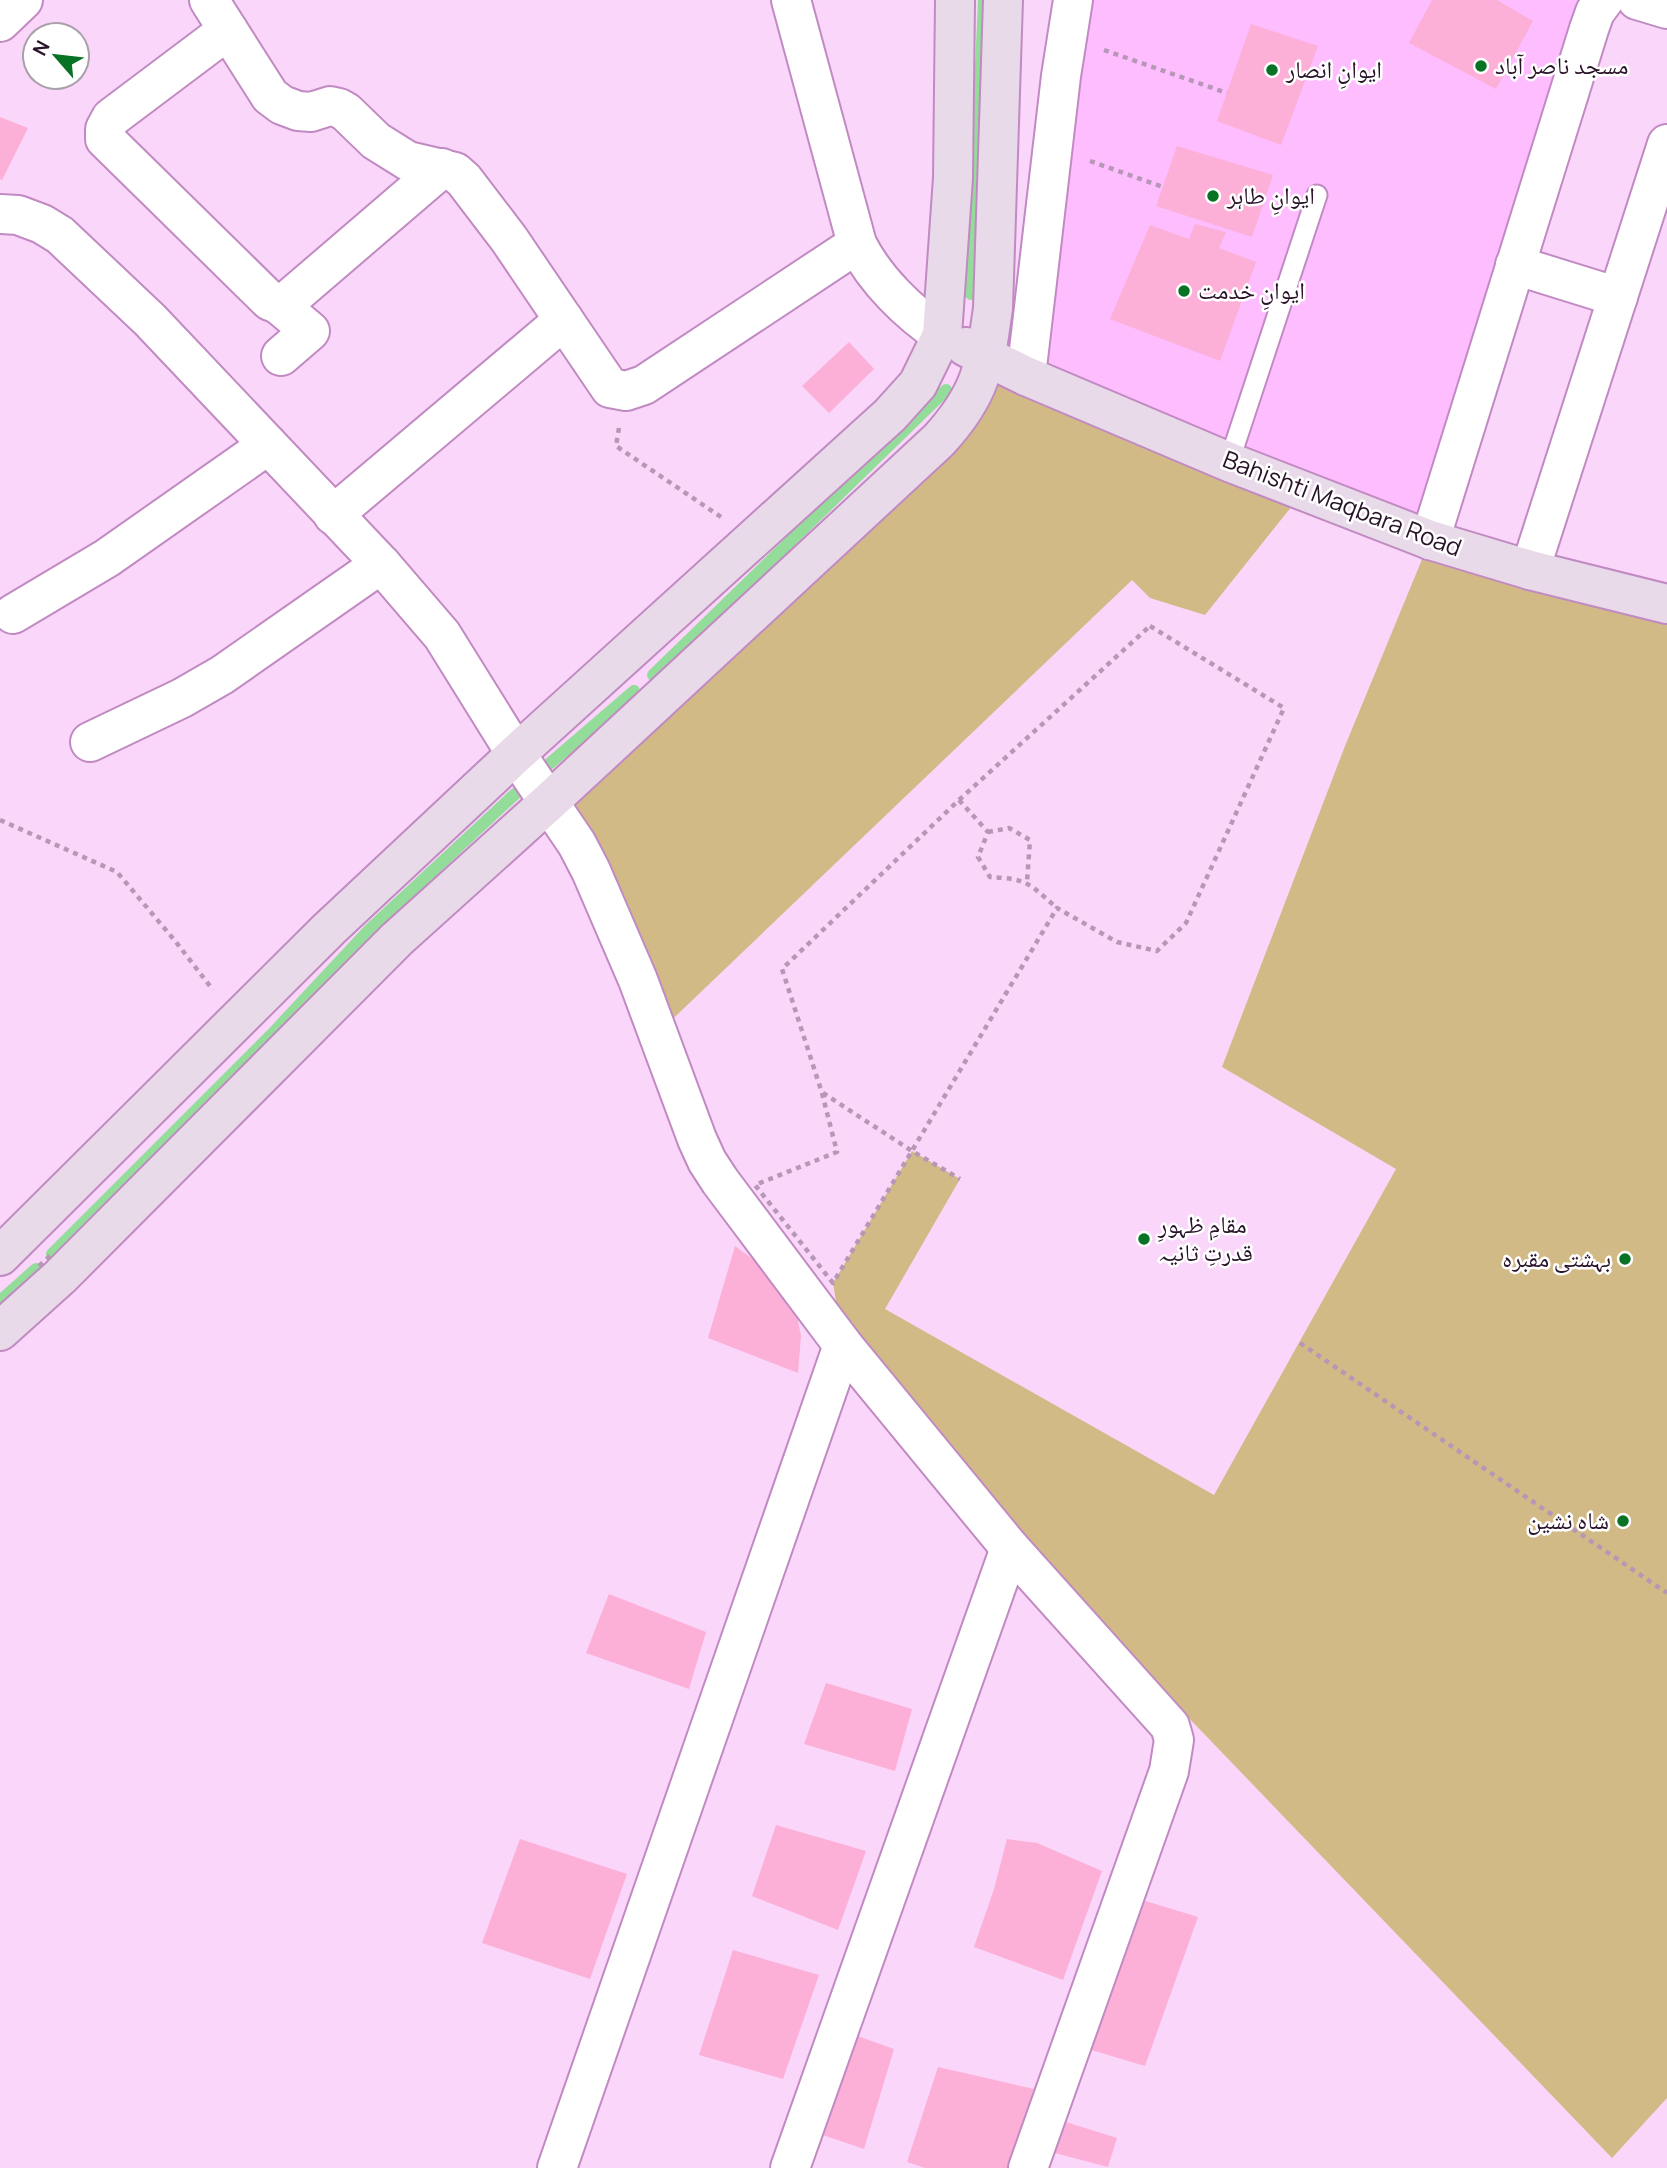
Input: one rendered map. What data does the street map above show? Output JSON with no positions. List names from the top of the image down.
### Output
{
  "streets": {
    "street": ["Bahishti Maqbara Road"]
  },
  "places": [
    "مسجد ناصر آباد",
    "ایوانِ انصار",
    "ایوانِ طاہر",
    "ایوانِ خدمت",
    "مقامِ ظہورِ قدرتِ ثانیہ",
    "بہشتی مقبرہ",
    "شاہ نشین"
  ],
  "north": "top left"
}
